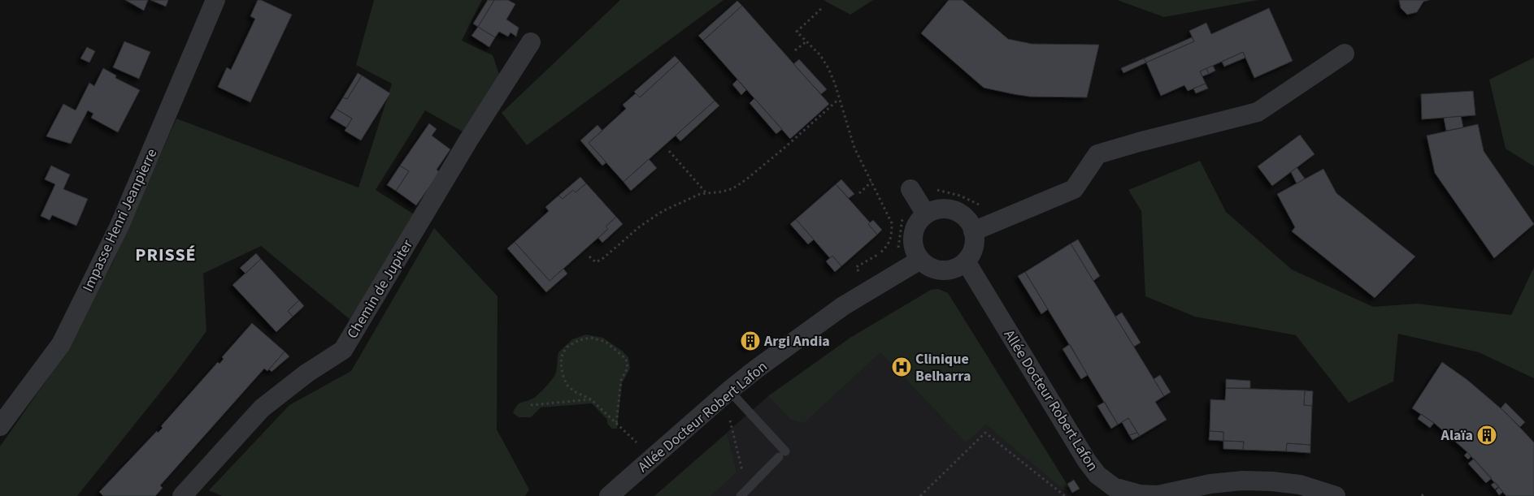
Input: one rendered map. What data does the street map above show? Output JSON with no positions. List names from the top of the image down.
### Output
{
  "streets": {
    "street": ["Impasse Henri Jeanpierre", "Chemin de Jupiter", "Allée Docteur Robert Lafon"]
  },
  "districts": ["PRISSÉ"],
  "places": {
    "building": ["Argi Andia", "Alaïa"],
    "hospital": ["Clinique Belharra"]
  }
}
